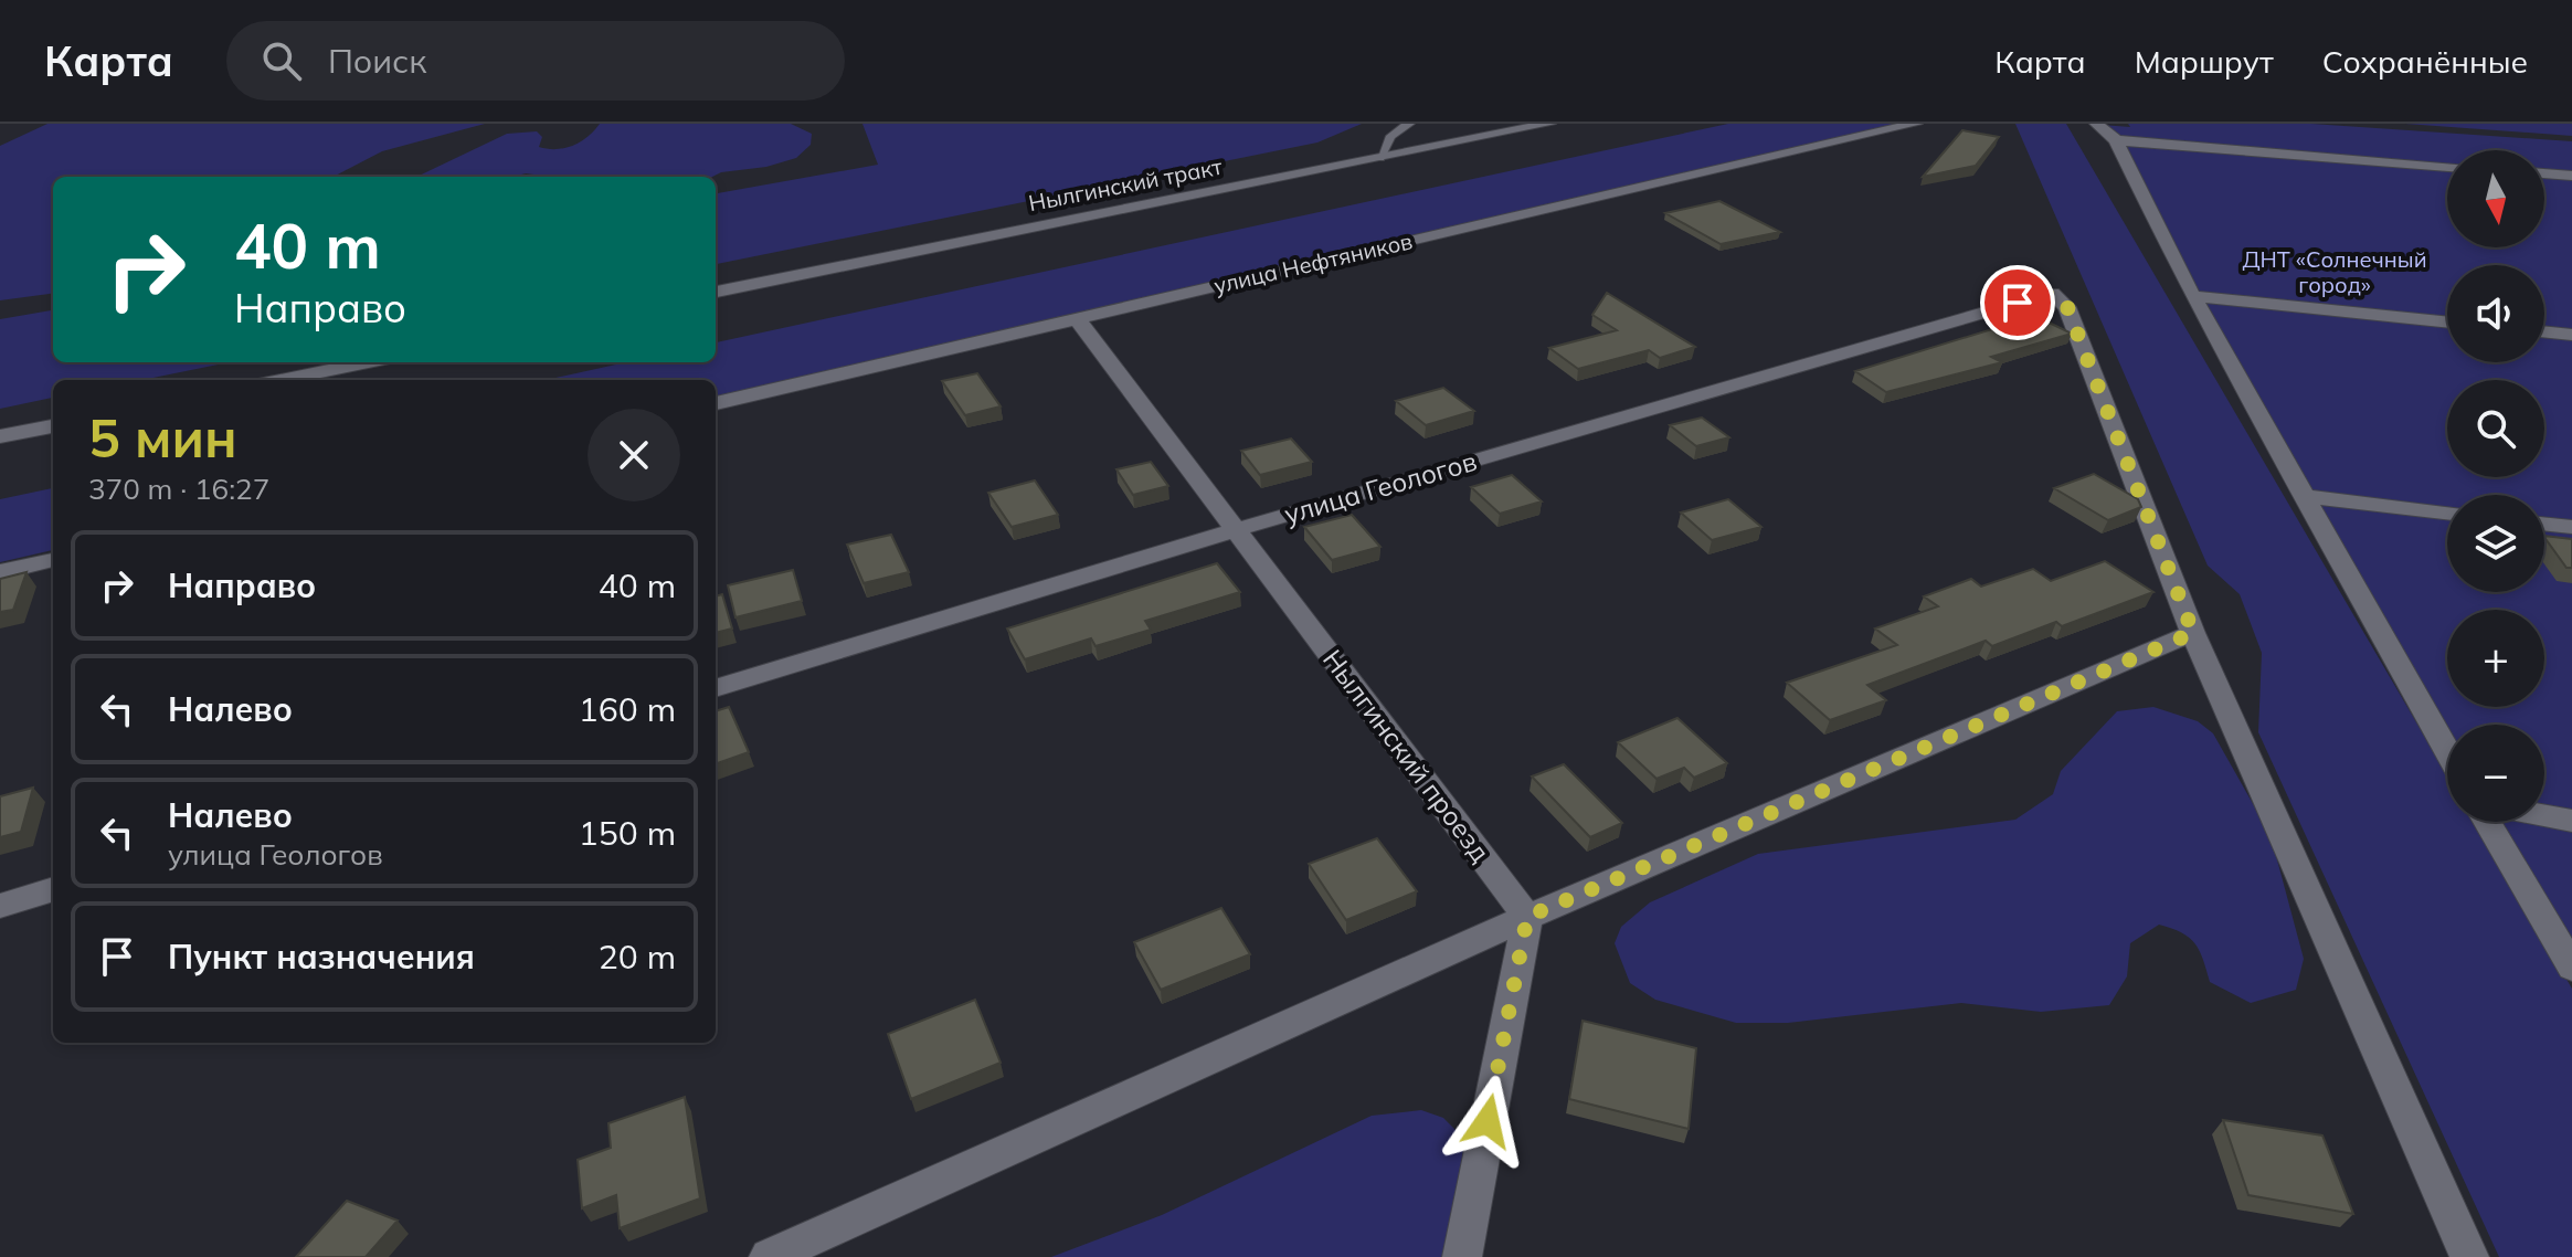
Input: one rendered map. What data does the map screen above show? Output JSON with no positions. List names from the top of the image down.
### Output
{
  "streets": {
    "street": [
      "Нылгинский тракт",
      "улица Нефтяников",
      "улица Геологов",
      "Нылгинский проезд"
    ]
  },
  "crossings": [
    ["улица Нефтяников", "Нылгинский проезд"],
    ["улица Геологов", "Нылгинский проезд"]
  ],
  "parks": ["ДНТ «Солнечный город»"],
  "north": "bottom",
  "page": {
    "header": "Карта",
    "search": "Поиск",
    "nav": ["Карта", "Маршрут", "Сохранённые"],
    "map_buttons": ["+", "−"],
    "turn": ["40 m", "Направо"],
    "heading": ["5 мин", "370 m · 16:27"],
    "list": [
      {
        "name": "Направо",
        "value": "40 m"
      },
      {
        "name": "Налево",
        "value": "160 m"
      },
      {
        "name": "Налево",
        "note": "улица Геологов",
        "value": "150 m"
      },
      {
        "name": "Пункт назначения",
        "value": "20 m"
      }
    ]
  }
}
